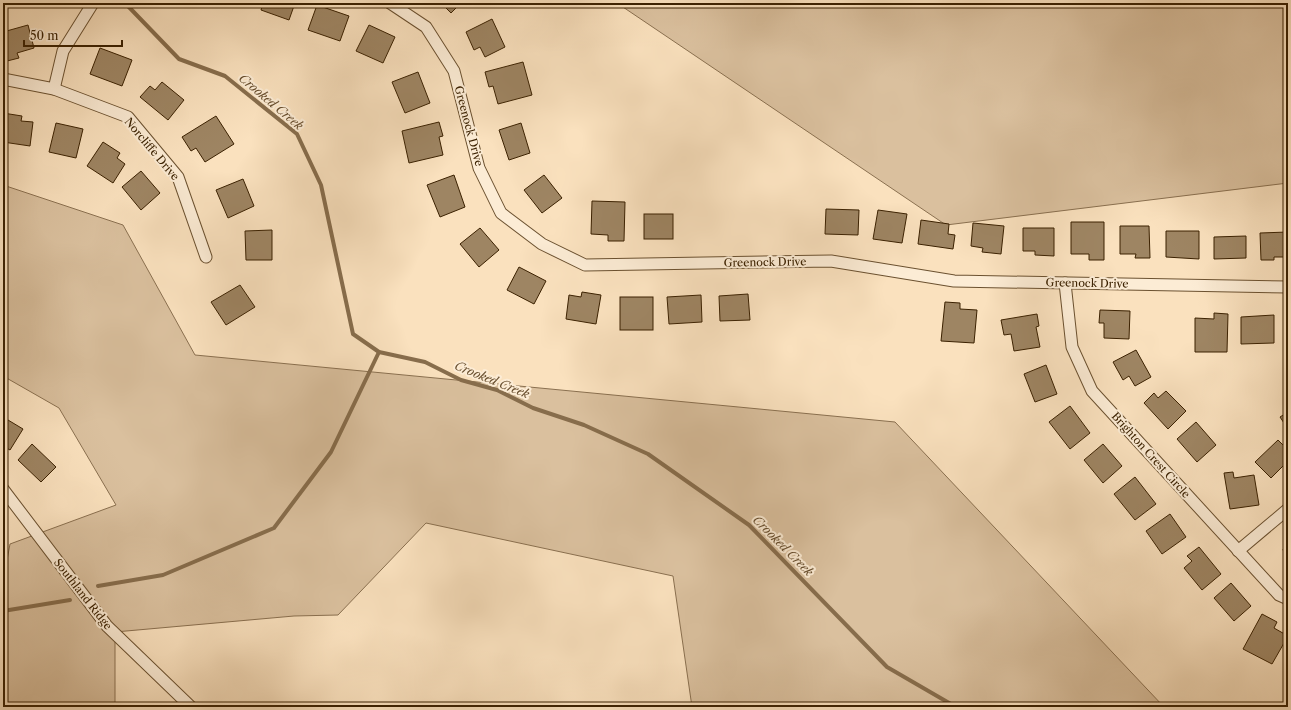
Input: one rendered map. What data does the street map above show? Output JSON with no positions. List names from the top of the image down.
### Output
{
  "streets": {
    "street": [
      "Greenock Drive",
      "Norcliffe Drive",
      "Brighton Crest Circle",
      "Southland Ridge"
    ]
  },
  "crossings": [
    ["Greenock Drive", "Brighton Crest Circle"]
  ],
  "water": ["Crooked Creek"],
  "scale_bar": "50 m"
}
